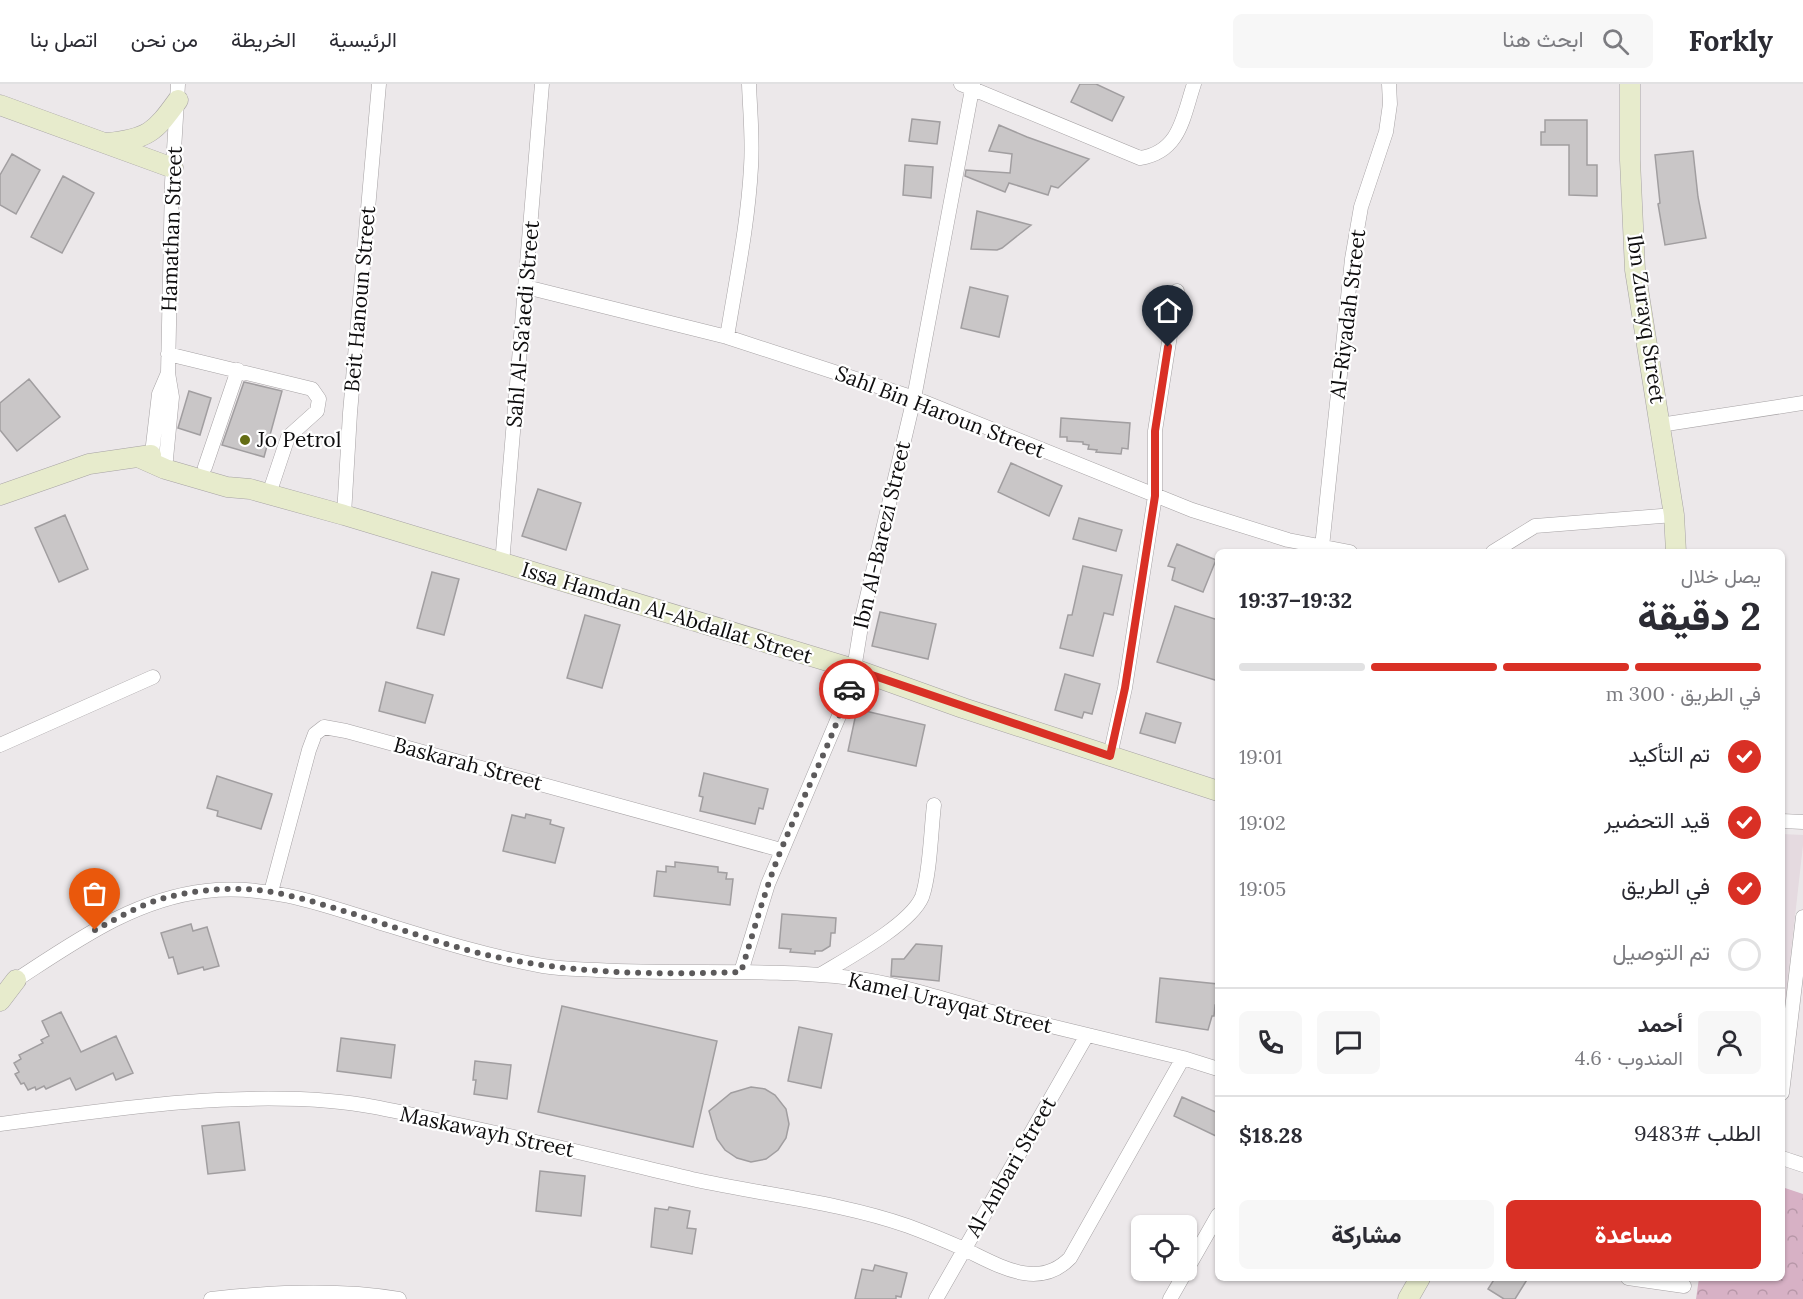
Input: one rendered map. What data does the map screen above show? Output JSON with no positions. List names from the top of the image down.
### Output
{
  "streets": {
    "street": [
      "Hamathan Street",
      "Beit Hanoun Street",
      "Al-Riyadah Street",
      "Ibn Zurayq Street",
      "Sahl Al-Sa'aedi Street",
      "Sahl Bin Haroun Street",
      "Ibn Al-Barezi Street",
      "Issa Hamdan Al-Abdallat Street",
      "Baskarah Street",
      "Kamel Urayqat Street",
      "Maskawayh Street",
      "Al-Anbari Street"
    ]
  },
  "crossings": [
    ["Hamathan Street", "Issa Hamdan Al-Abdallat Street"],
    ["Beit Hanoun Street", "Issa Hamdan Al-Abdallat Street"],
    ["Al-Riyadah Street", "Sahl Bin Haroun Street"],
    ["Sahl Al-Sa'aedi Street", "Sahl Bin Haroun Street"],
    ["Sahl Al-Sa'aedi Street", "Issa Hamdan Al-Abdallat Street"],
    ["Sahl Bin Haroun Street", "Ibn Al-Barezi Street"],
    ["Ibn Al-Barezi Street", "Issa Hamdan Al-Abdallat Street"],
    ["Ibn Al-Barezi Street", "Baskarah Street"],
    ["Ibn Al-Barezi Street", "Kamel Urayqat Street"],
    ["Baskarah Street", "Kamel Urayqat Street"],
    ["Kamel Urayqat Street", "Maskawayh Street"],
    ["Kamel Urayqat Street", "Al-Anbari Street"],
    ["Maskawayh Street", "Al-Anbari Street"]
  ],
  "places": ["Jo Petrol"],
  "page": {
    "header": "Forkly",
    "search": "ابحث هنا",
    "nav": [
      "الرئيسية",
      "الخريطة",
      "من نحن",
      "اتصل بنا"
    ],
    "heading": ["2 دقيقة", "يصل خلال", "19:32–19:37"],
    "panel": [
      "أحمد",
      "المندوب · 4.6",
      "الطلب #9483",
      "$18.28"
    ],
    "bar": "في الطريق · 300 m",
    "list": [
      ["تم التأكيد", "19:01"],
      ["قيد التحضير", "19:02"],
      ["في الطريق", "19:05"],
      "تم التوصيل"
    ],
    "buttons": ["مساعدة", "مشاركة"]
  }
}
